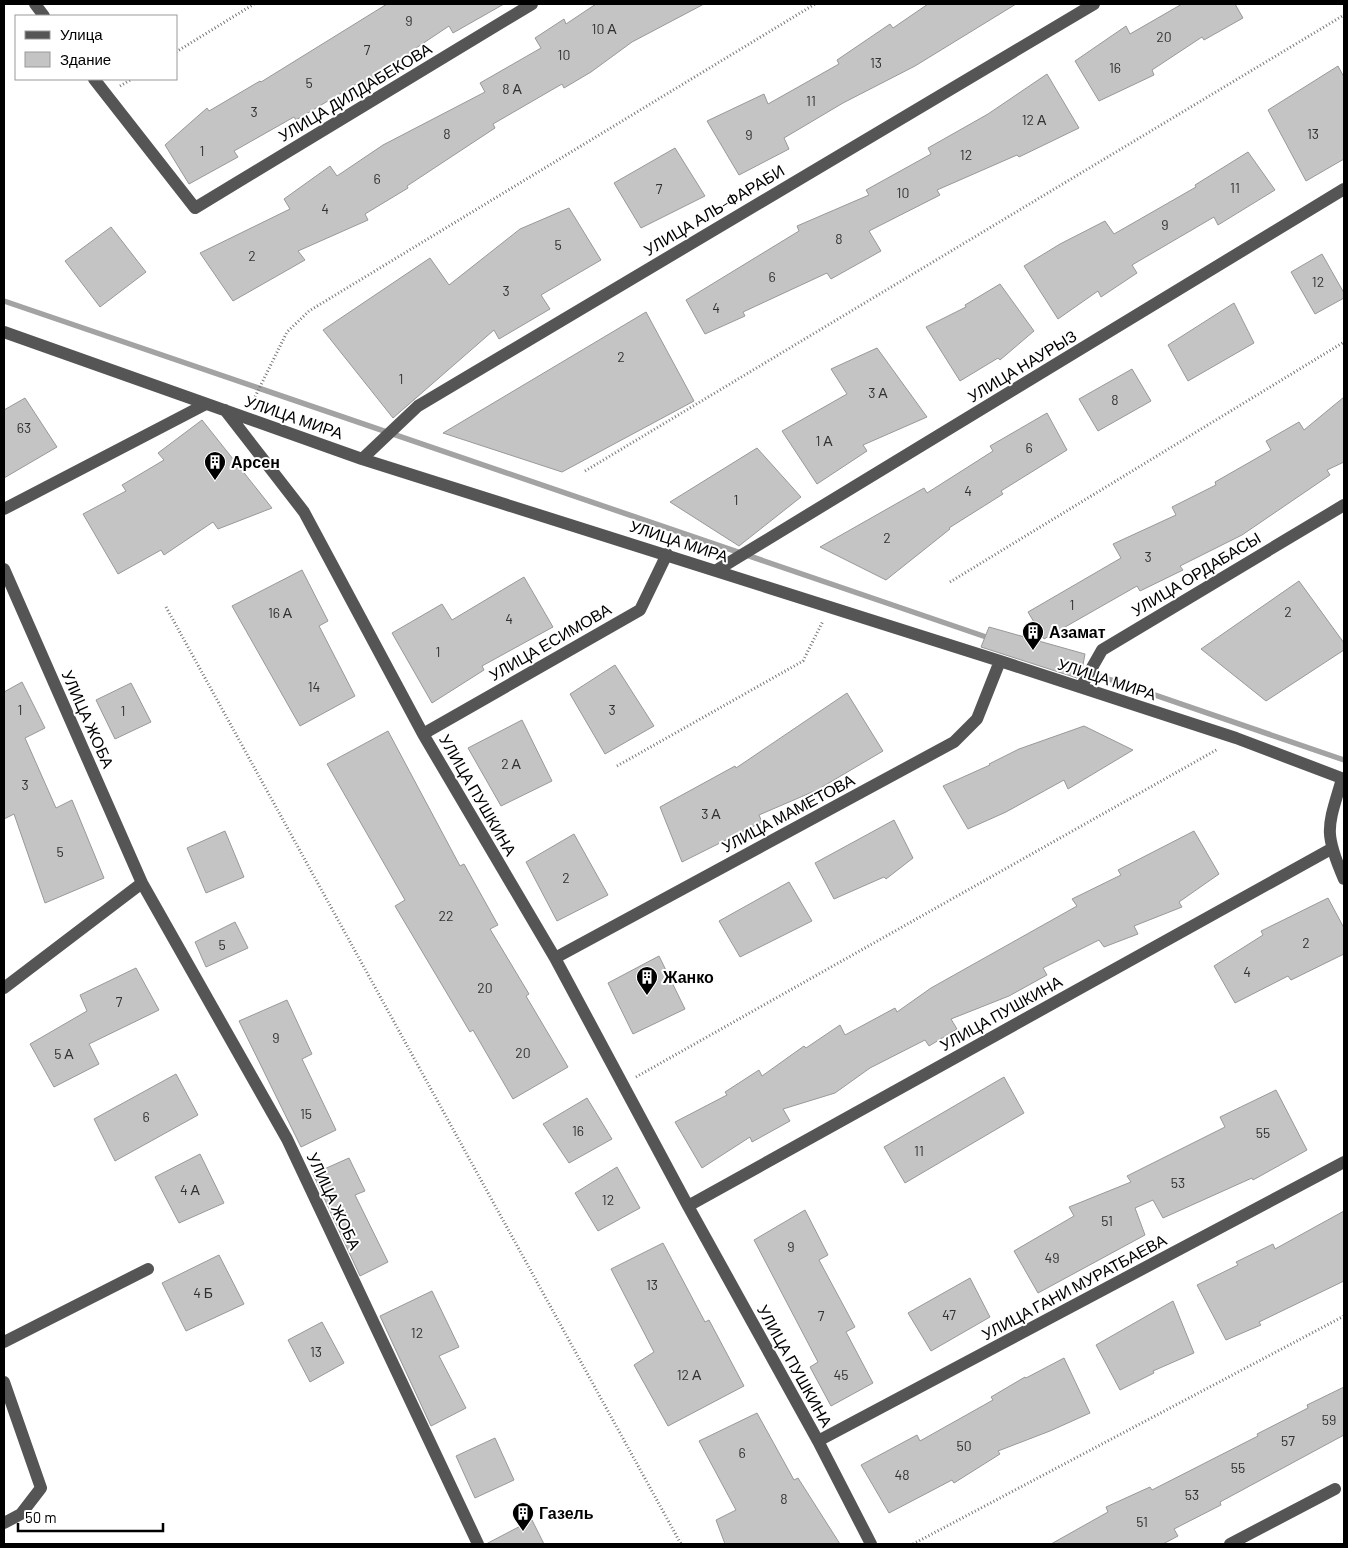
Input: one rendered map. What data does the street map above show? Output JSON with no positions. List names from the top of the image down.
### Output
{
  "streets": {
    "street": [
      "УЛИЦА ДИЛДАБЕКОВА",
      "УЛИЦА АЛЬ-ФАРАБИ",
      "УЛИЦА НАУРЫЗ",
      "УЛИЦА МИРА",
      "УЛИЦА ОРДАБАСЫ",
      "УЛИЦА ЕСИМОВА",
      "УЛИЦА ЖОБА",
      "УЛИЦА ПУШКИНА",
      "УЛИЦА МАМЕТОВА",
      "УЛИЦА ГАНИ МУРАТБАЕВА"
    ]
  },
  "crossings": [
    ["УЛИЦА АЛЬ-ФАРАБИ", "УЛИЦА МИРА"],
    ["УЛИЦА НАУРЫЗ", "УЛИЦА МИРА"],
    ["УЛИЦА МИРА", "УЛИЦА ОРДАБАСЫ"],
    ["УЛИЦА МИРА", "УЛИЦА ЕСИМОВА"],
    ["УЛИЦА МИРА", "УЛИЦА ПУШКИНА"],
    ["УЛИЦА МИРА", "УЛИЦА МАМЕТОВА"],
    ["УЛИЦА ЕСИМОВА", "УЛИЦА ПУШКИНА"],
    ["УЛИЦА ПУШКИНА", "УЛИЦА МАМЕТОВА"],
    ["УЛИЦА ПУШКИНА", "УЛИЦА ГАНИ МУРАТБАЕВА"]
  ],
  "places": {
    "building": [
      "Арсен",
      "Азамат",
      "Жанко",
      "Газель"
    ]
  },
  "house_numbers": [
    "9",
    "10 А",
    "20",
    "7",
    "10",
    "13",
    "16",
    "5",
    "8 А",
    "11",
    "3",
    "12 А",
    "8",
    "13",
    "9",
    "1",
    "12",
    "6",
    "11",
    "7",
    "10",
    "4",
    "9",
    "8",
    "5",
    "2",
    "6",
    "12",
    "3",
    "4",
    "2",
    "1",
    "3 А",
    "8",
    "63",
    "1 А",
    "6",
    "4",
    "1",
    "2",
    "3",
    "1",
    "2",
    "16 А",
    "4",
    "1",
    "14",
    "1",
    "3",
    "1",
    "2 А",
    "3",
    "3 А",
    "5",
    "2",
    "22",
    "2",
    "5",
    "4",
    "20",
    "7",
    "9",
    "20",
    "5 А",
    "15",
    "6",
    "16",
    "55",
    "11",
    "53",
    "4 А",
    "12",
    "51",
    "9",
    "49",
    "13",
    "4 Б",
    "47",
    "7",
    "12",
    "13",
    "12 А",
    "45",
    "59",
    "57",
    "50",
    "6",
    "55",
    "48",
    "53",
    "8",
    "51"
  ],
  "legend": ["Улица", "Здание"],
  "scale_bar": "50 m"
}
